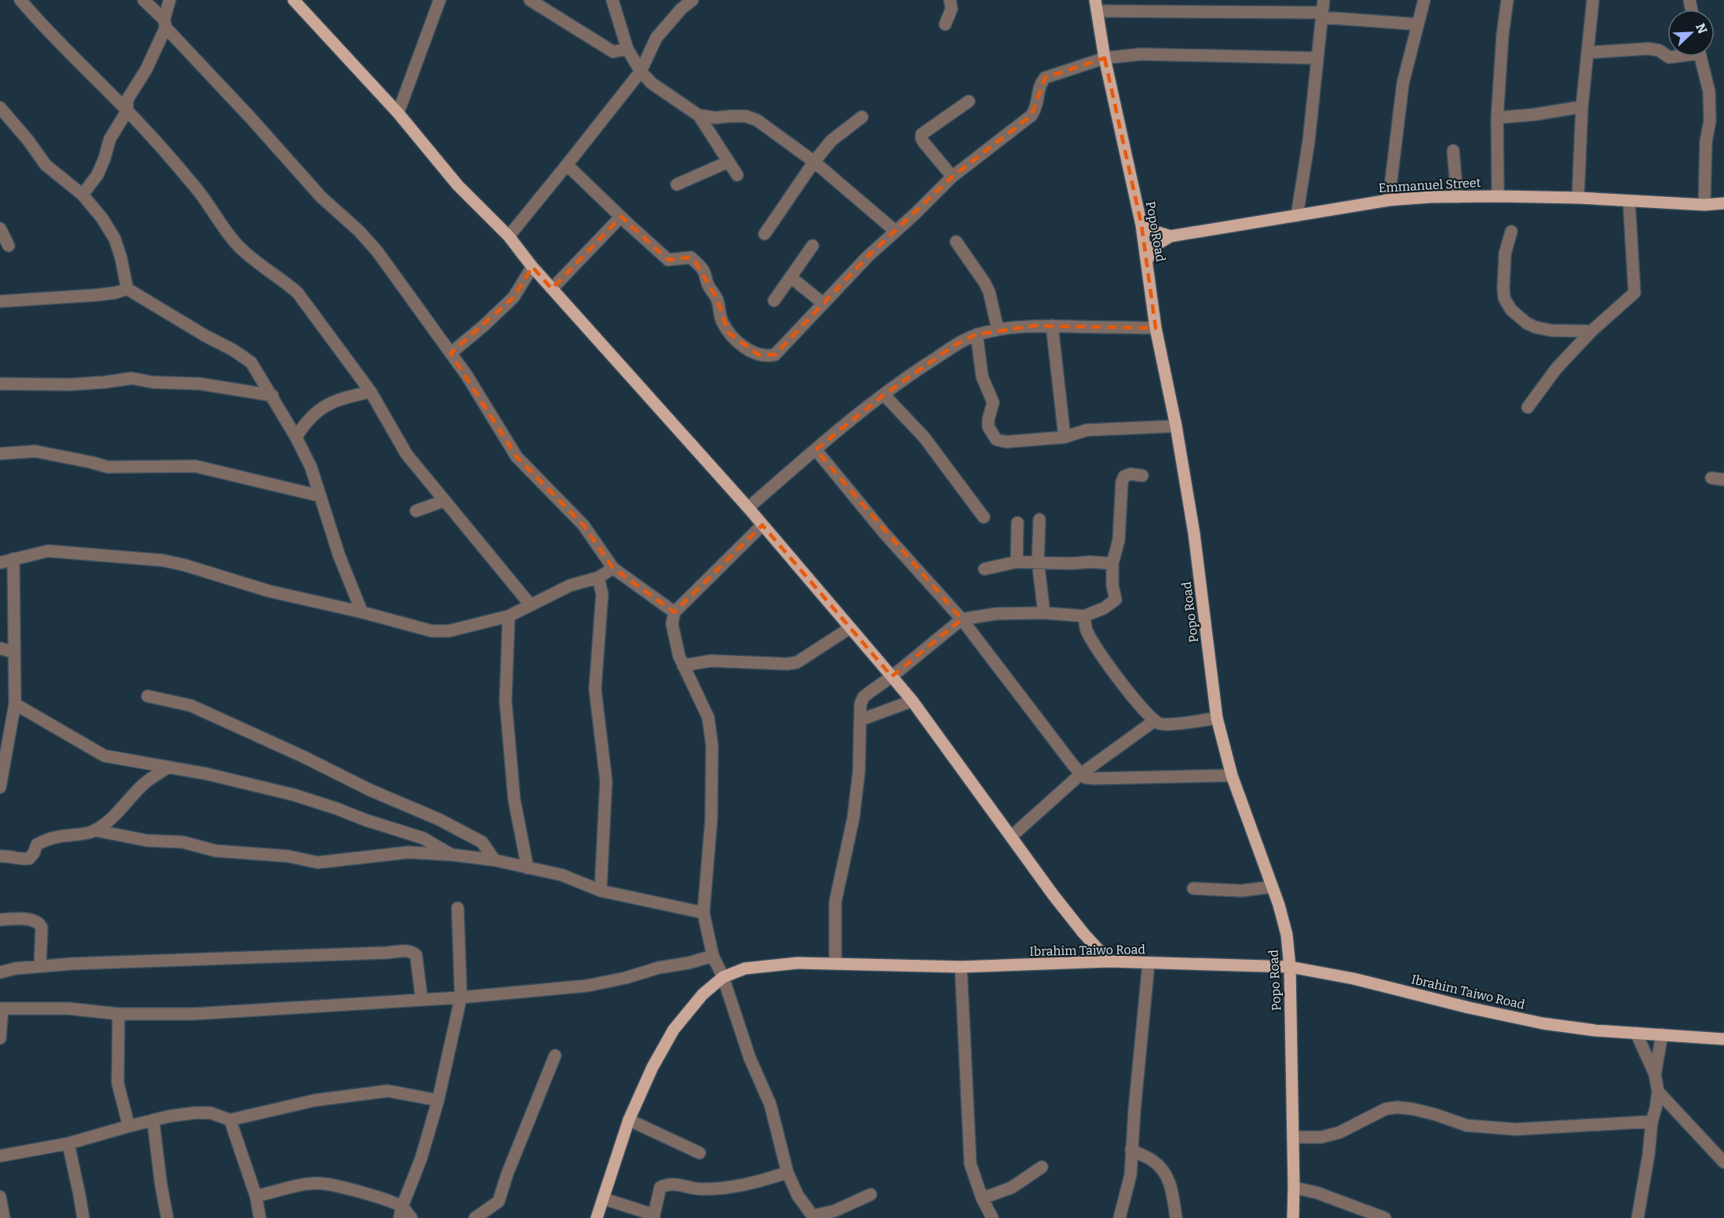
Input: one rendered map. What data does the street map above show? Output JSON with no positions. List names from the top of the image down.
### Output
{
  "streets": {
    "main road": ["Emmanuel Street", "Popo Road", "Ibrahim Taiwo Road"]
  },
  "crossings": [
    ["Emmanuel Street", "Popo Road"],
    ["Popo Road", "Ibrahim Taiwo Road"]
  ],
  "north": "top right"
}
